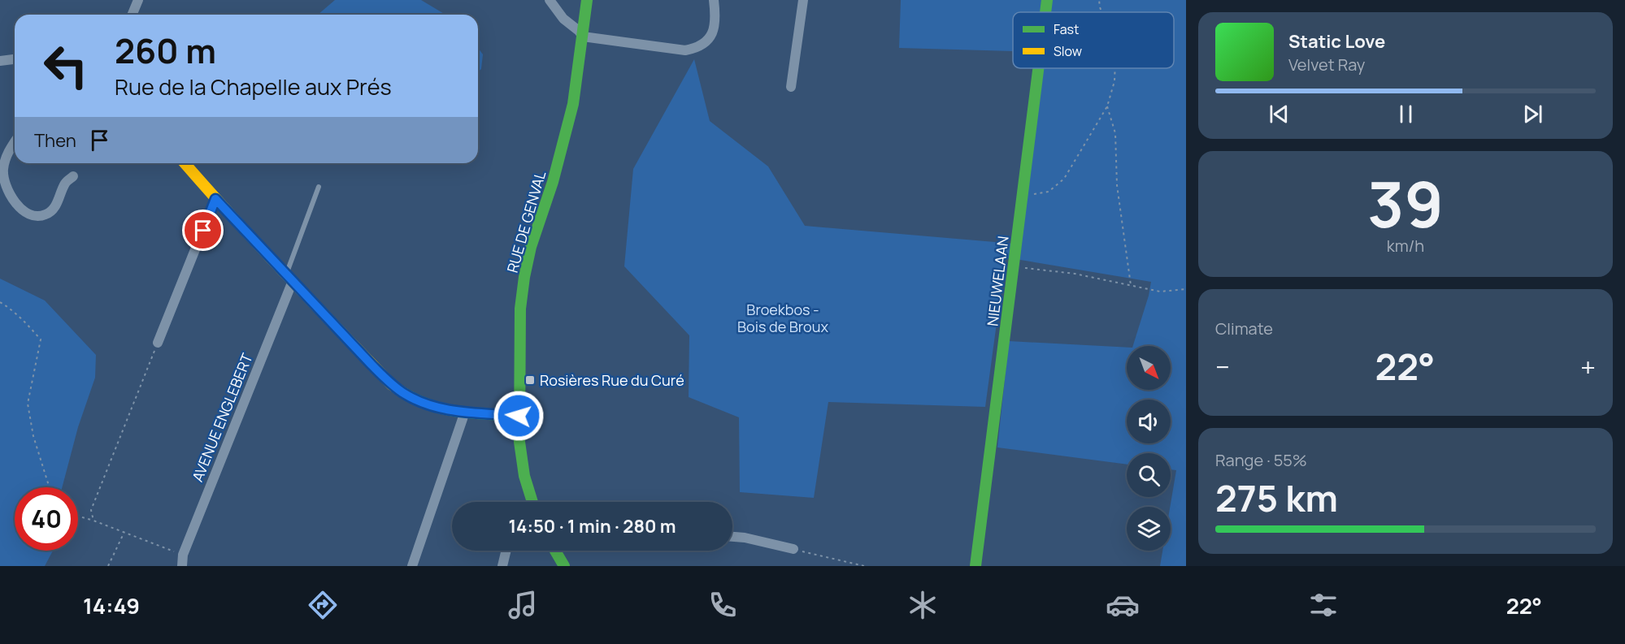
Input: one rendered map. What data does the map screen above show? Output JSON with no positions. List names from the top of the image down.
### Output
{
  "streets": {
    "street": ["RUE DE GENVAL", "NIEUWELAAN", "AVENUE ENGLEBERT"]
  },
  "parks": ["Broekbos - Bois de Broux"],
  "places": {
    "transit": ["Rosières Rue du Curé"]
  },
  "legend": ["Fast", "Slow"],
  "north": "bottom right",
  "page": {
    "turn": ["260 m", "Rue de la Chapelle aux Prés"],
    "song": ["Static Love", "Velvet Ray"],
    "then": "Then",
    "tile": [
      ["39", "km/h"],
      "Climate",
      ["Range · 55%", "275 km"]
    ],
    "heat": ["−", "22°", "+"],
    "limit": "40",
    "trip": "14:50 · 1 min · 280 m",
    "tabs": ["14:49", "22°"]
  }
}
